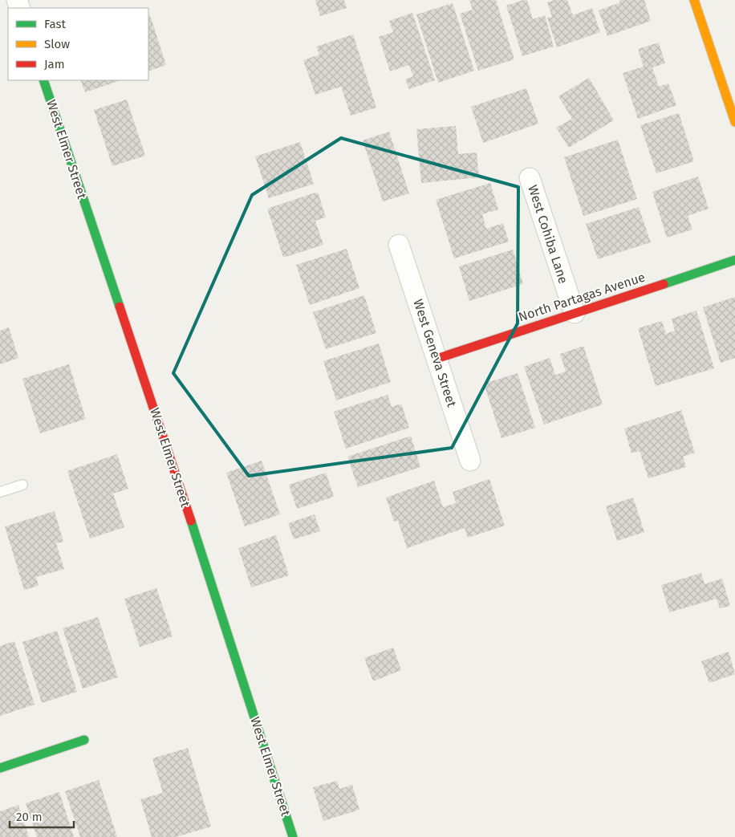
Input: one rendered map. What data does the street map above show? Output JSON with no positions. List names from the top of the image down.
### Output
{
  "streets": {
    "street": [
      "West Elmer Street",
      "West Cohiba Lane",
      "North Partagas Avenue",
      "West Geneva Street"
    ]
  },
  "crossings": [
    ["West Cohiba Lane", "North Partagas Avenue"],
    ["North Partagas Avenue", "West Geneva Street"]
  ],
  "legend": ["Fast", "Slow", "Jam"],
  "scale_bar": "20 m"
}
